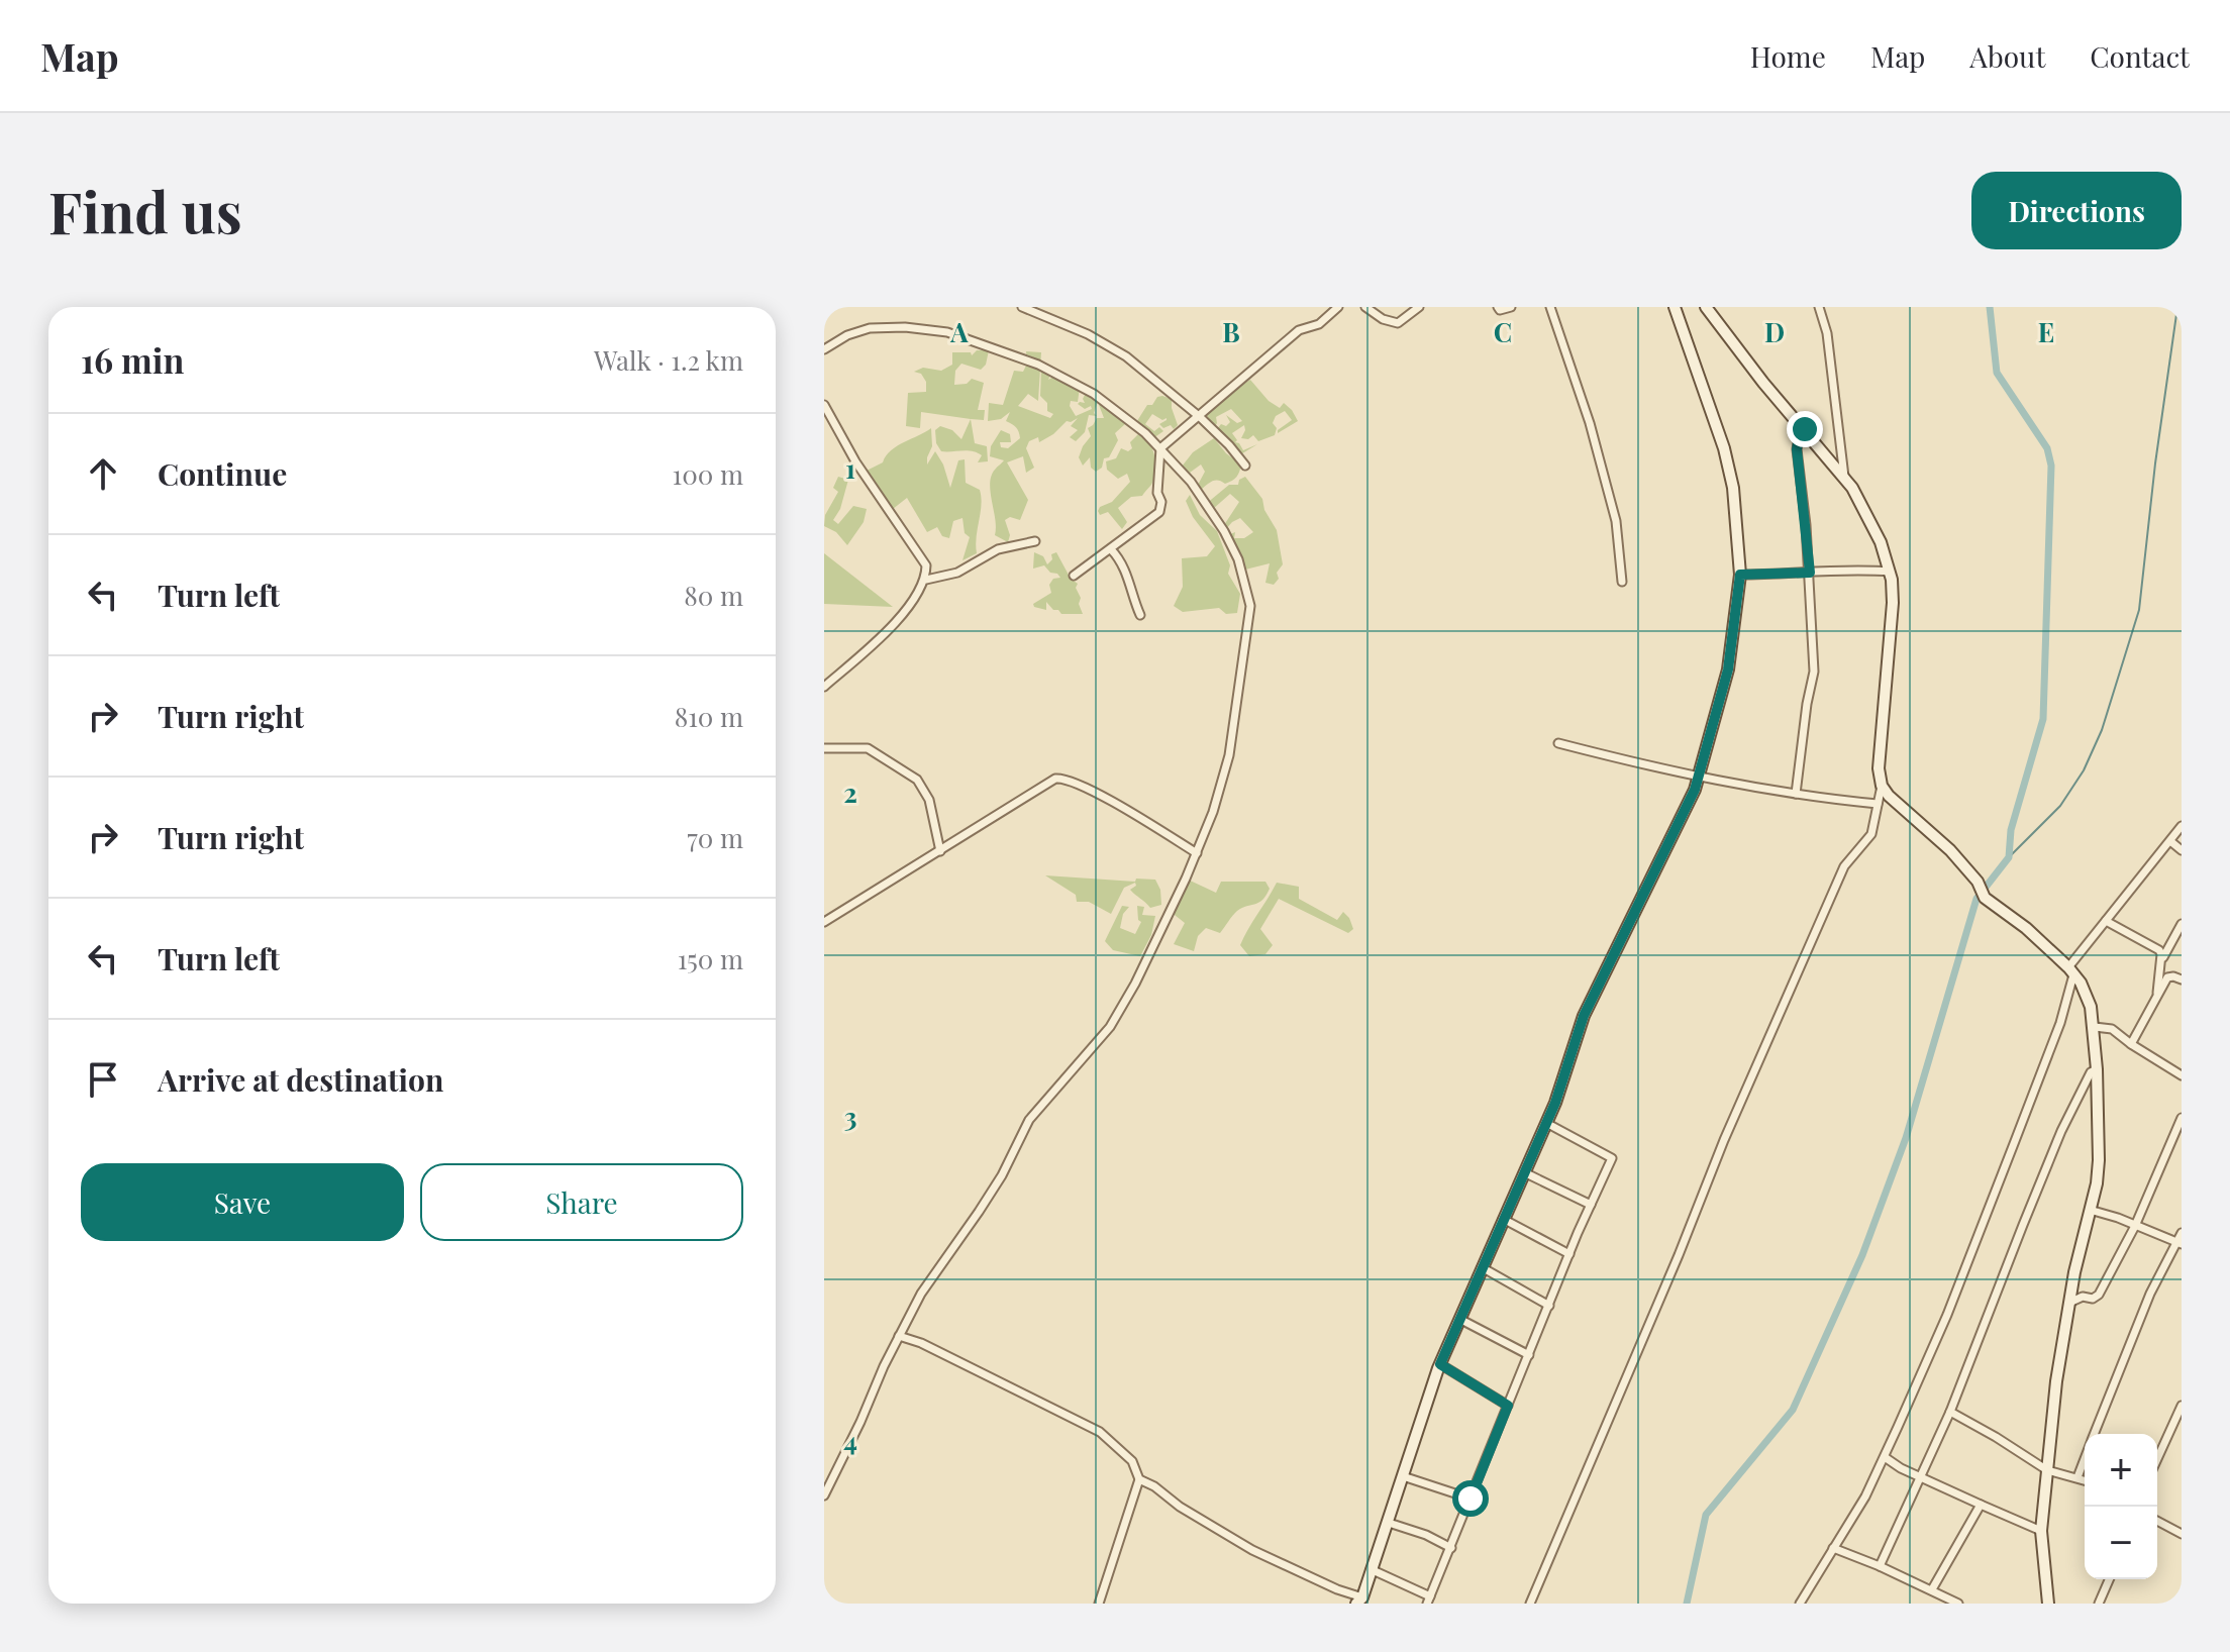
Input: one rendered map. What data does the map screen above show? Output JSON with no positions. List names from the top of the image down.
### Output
{
  "page": {
    "header": "Map",
    "nav": [
      "Home",
      "Map",
      "About",
      "Contact"
    ],
    "buttons": [
      "Directions",
      ["Save", "Share"]
    ],
    "title": "Find us",
    "heading": ["16 min", "Walk · 1.2 km"],
    "list": [
      ["Continue", "100 m"],
      ["Turn left", "80 m"],
      ["Turn right", "810 m"],
      ["Turn right", "70 m"],
      ["Turn left", "150 m"],
      "Arrive at destination"
    ],
    "map_buttons": ["+", "−"]
  },
  "grid": {
    "columns": [
      "A",
      "B",
      "C",
      "D",
      "E"
    ],
    "rows": [
      "1",
      "2",
      "3",
      "4"
    ]
  }
}
